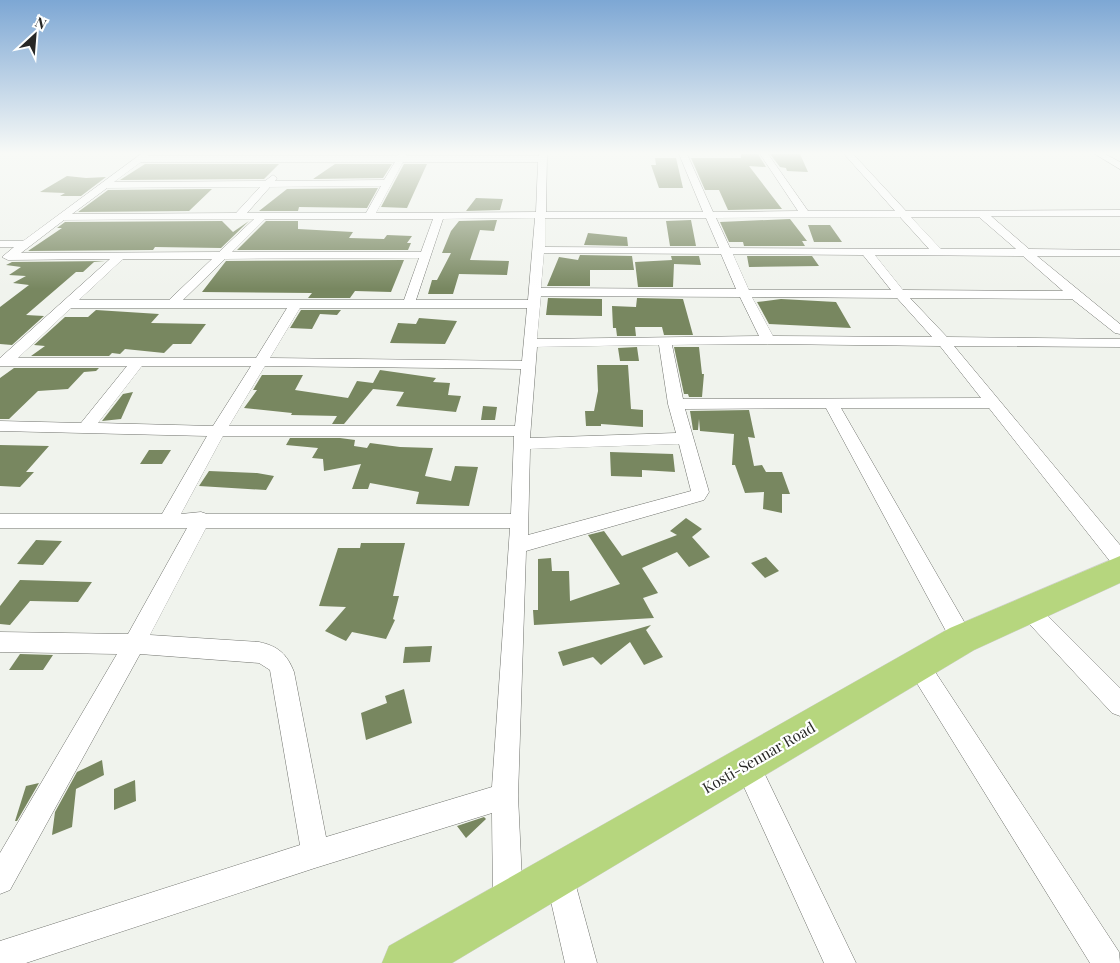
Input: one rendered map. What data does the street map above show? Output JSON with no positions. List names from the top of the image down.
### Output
{
  "streets": {
    "highway": ["Kosti-Sennar Road"]
  },
  "north": "top right"
}
